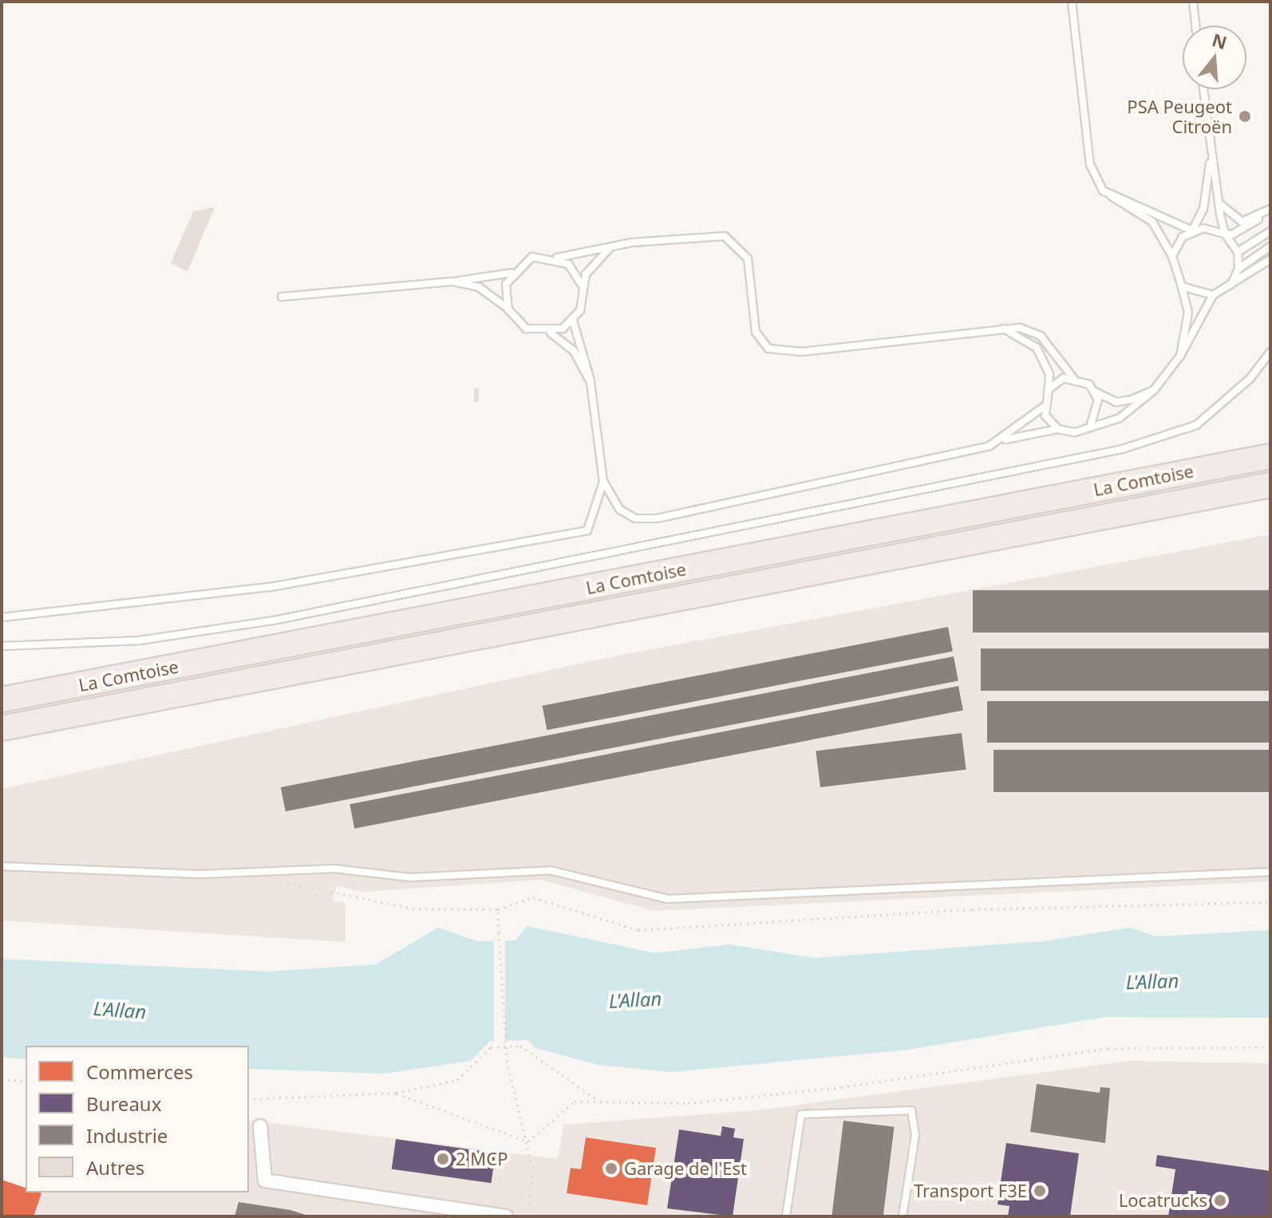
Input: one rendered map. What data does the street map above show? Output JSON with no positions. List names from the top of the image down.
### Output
{
  "streets": {
    "highway": ["La Comtoise"]
  },
  "water": ["L'Allan"],
  "places": [
    "PSA Peugeot Citroën",
    "2 MCP",
    "Garage de l'Est",
    "Transport F3E",
    "Locatrucks"
  ],
  "legend": [
    "Commerces",
    "Bureaux",
    "Industrie",
    "Autres"
  ],
  "north": "top"
}
